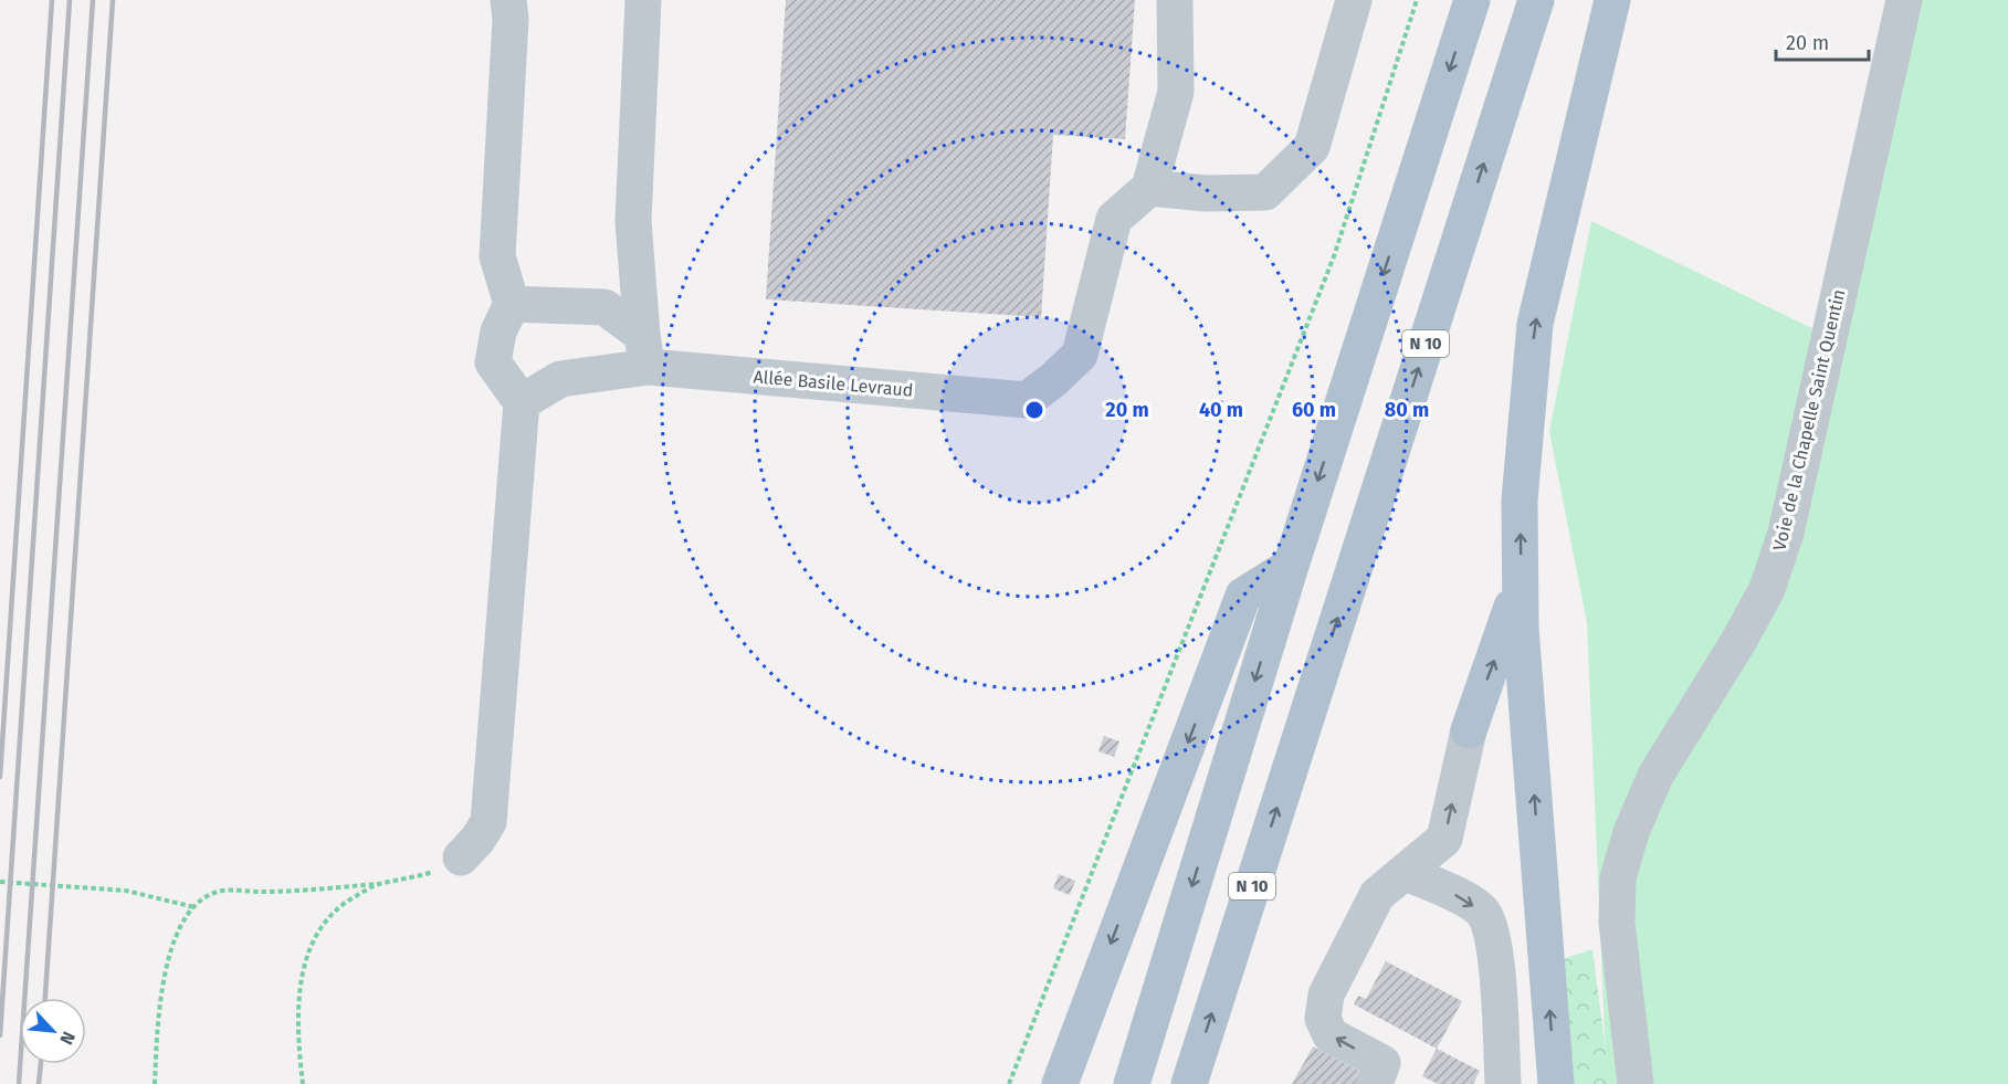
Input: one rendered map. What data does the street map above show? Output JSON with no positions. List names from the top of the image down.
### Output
{
  "streets": {
    "main road": ["N 10"],
    "street": ["Allée Basile Levraud", "Voie de la Chapelle Saint Quentin"]
  },
  "scale_bar": "20 m",
  "north": "bottom right",
  "rings": [
    "20 m",
    "40 m",
    "60 m",
    "80 m"
  ]
}
